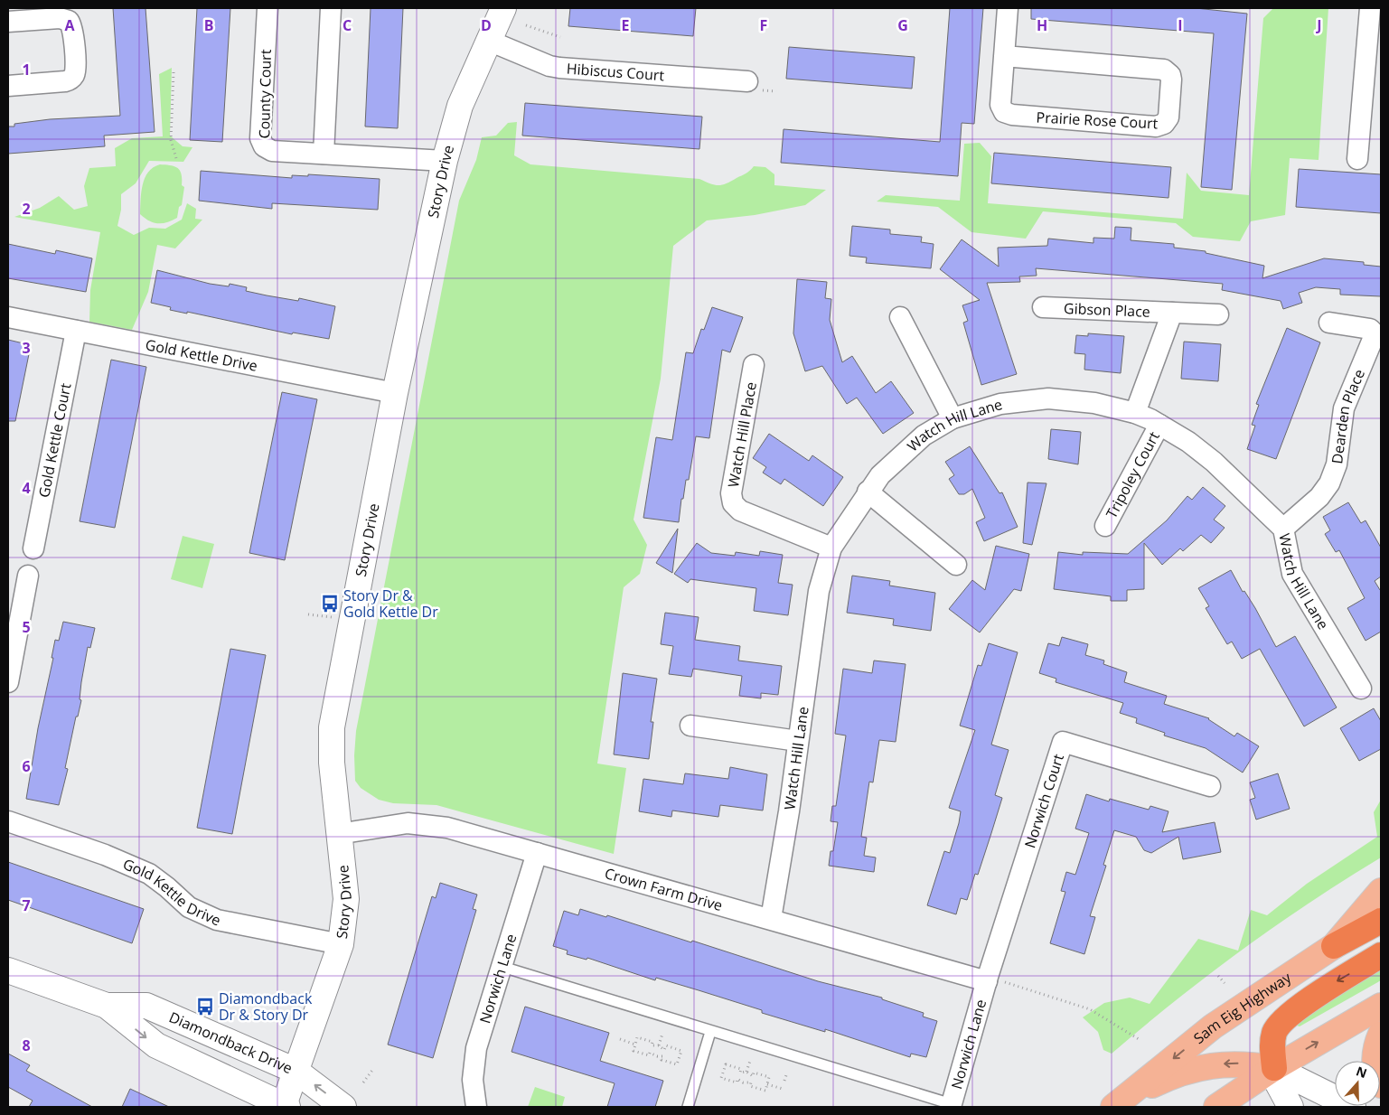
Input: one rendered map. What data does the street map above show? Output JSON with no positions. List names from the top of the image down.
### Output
{
  "streets": {
    "highway": ["Sam Eig Highway"],
    "street": [
      "Hibiscus Court",
      "County Court",
      "Prairie Rose Court",
      "Story Drive",
      "Gibson Place",
      "Gold Kettle Drive",
      "Dearden Place",
      "Watch Hill Lane",
      "Watch Hill Place",
      "Gold Kettle Court",
      "Tripoley Court",
      "Norwich Court",
      "Crown Farm Drive",
      "Norwich Lane",
      "Diamondback Drive"
    ]
  },
  "crossings": [
    ["Hibiscus Court", "Story Drive"],
    ["County Court", "Story Drive"],
    ["Story Drive", "Gold Kettle Drive"],
    ["Story Drive", "Crown Farm Drive"],
    ["Story Drive", "Diamondback Drive"],
    ["Gibson Place", "Watch Hill Lane"],
    ["Gold Kettle Drive", "Gold Kettle Court"],
    ["Dearden Place", "Watch Hill Lane"],
    ["Watch Hill Lane", "Watch Hill Place"],
    ["Watch Hill Lane", "Tripoley Court"],
    ["Watch Hill Lane", "Crown Farm Drive"],
    ["Norwich Court", "Crown Farm Drive"],
    ["Norwich Court", "Norwich Lane"],
    ["Crown Farm Drive", "Norwich Lane"]
  ],
  "places": {
    "bus stop": ["Story Dr & Gold Kettle Dr", "Diamondback Dr & Story Dr"]
  },
  "north": "top",
  "grid": {
    "columns": [
      "A",
      "B",
      "C",
      "D",
      "E",
      "F",
      "G",
      "H",
      "I",
      "J"
    ],
    "rows": [
      "1",
      "2",
      "3",
      "4",
      "5",
      "6",
      "7",
      "8"
    ]
  }
}
